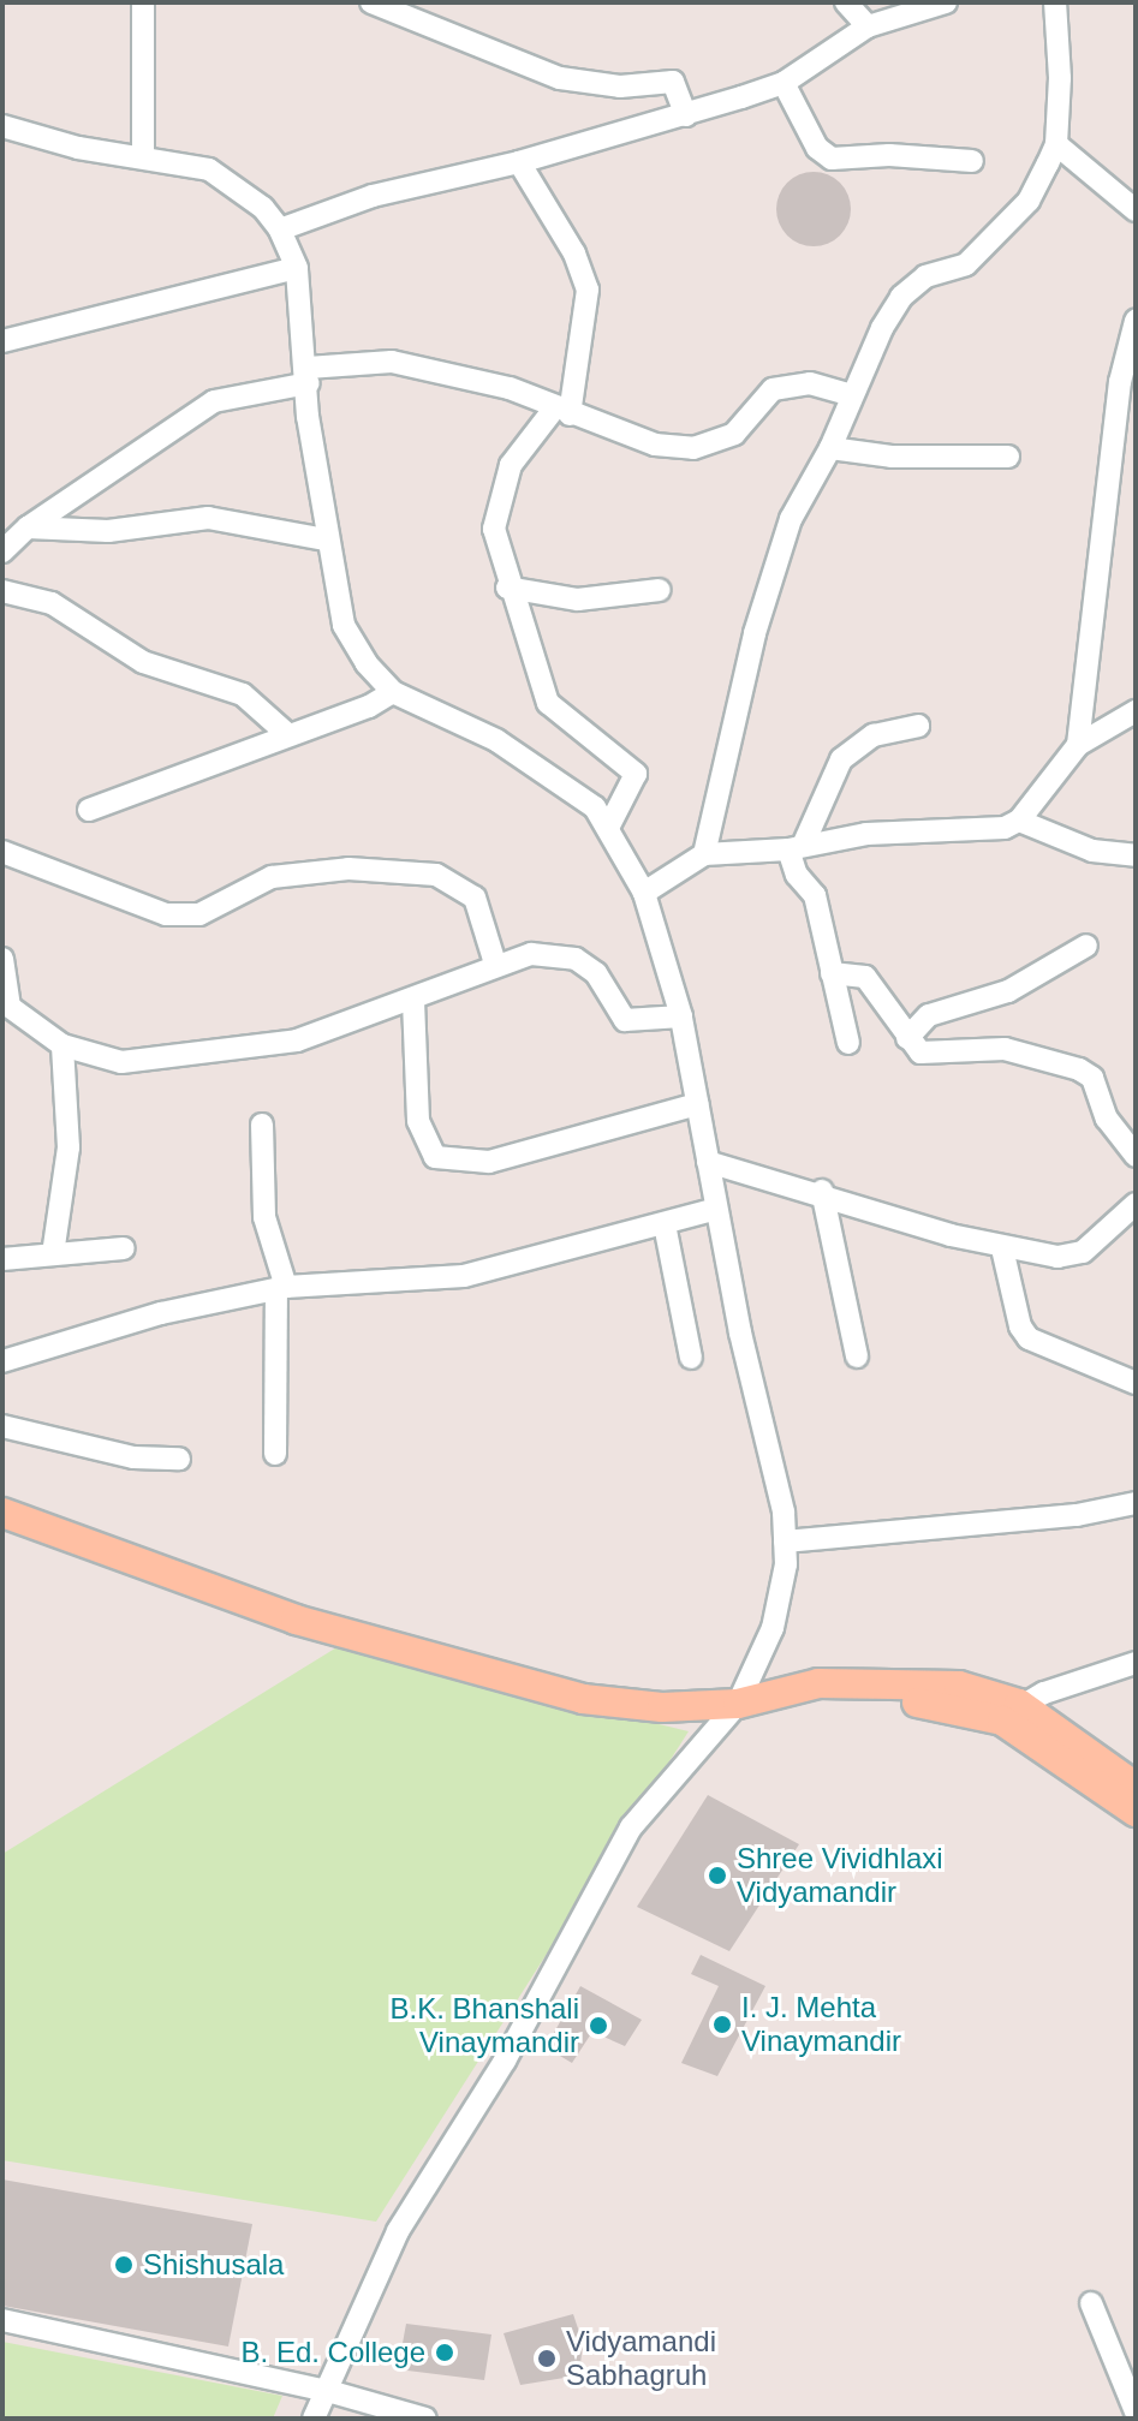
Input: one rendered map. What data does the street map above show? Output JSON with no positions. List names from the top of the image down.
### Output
{
  "places": [
    "Shree Vividhlaxi Vidyamandir",
    "I. J. Mehta Vinaymandir",
    "B.K. Bhanshali Vinaymandir",
    "Shishusala",
    "B. Ed. College",
    "Vidyamandi Sabhagruh"
  ]
}
